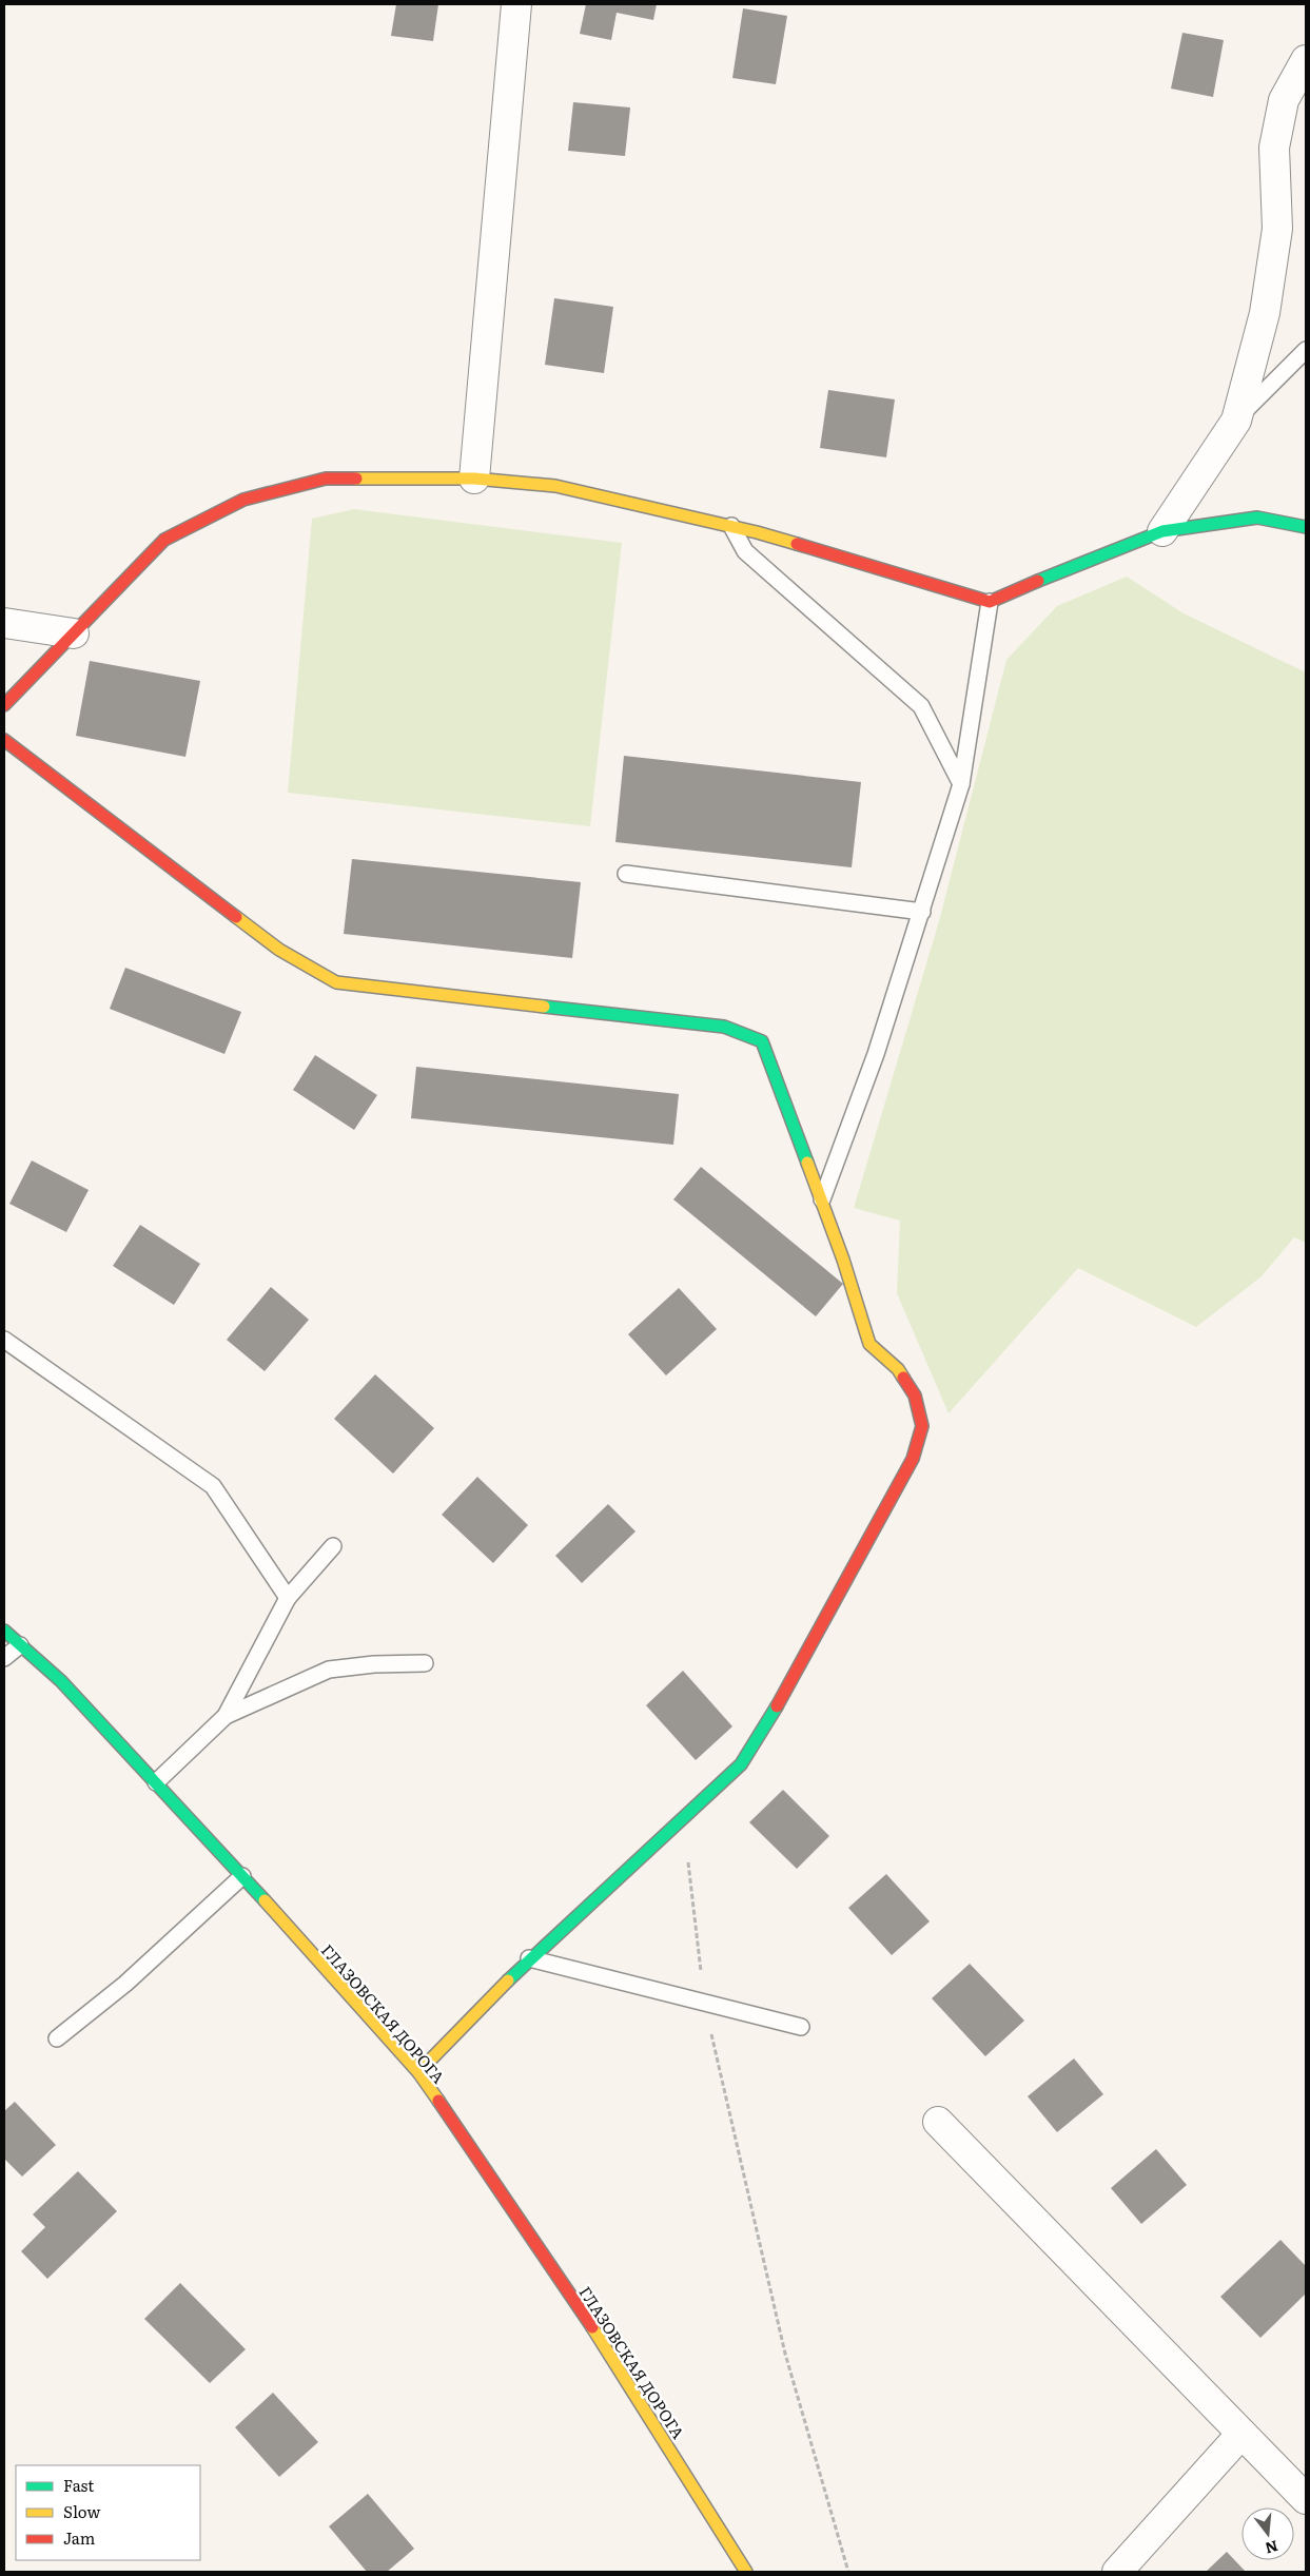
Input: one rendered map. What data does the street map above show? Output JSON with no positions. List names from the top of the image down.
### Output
{
  "streets": {
    "street": ["ГЛАЗОВСКАЯ ДОРОГА"]
  },
  "legend": ["Fast", "Slow", "Jam"],
  "north": "bottom"
}
